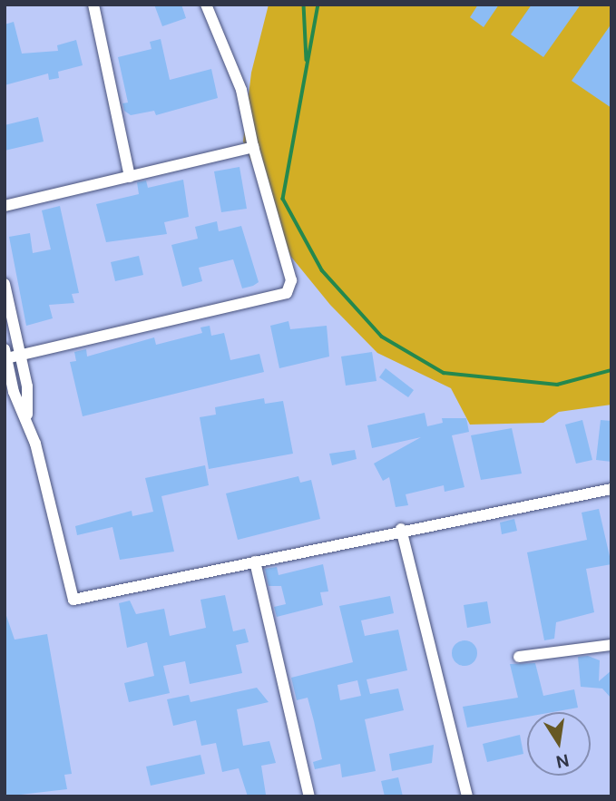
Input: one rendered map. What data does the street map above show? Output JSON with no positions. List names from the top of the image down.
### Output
{
  "north": "bottom"
}
